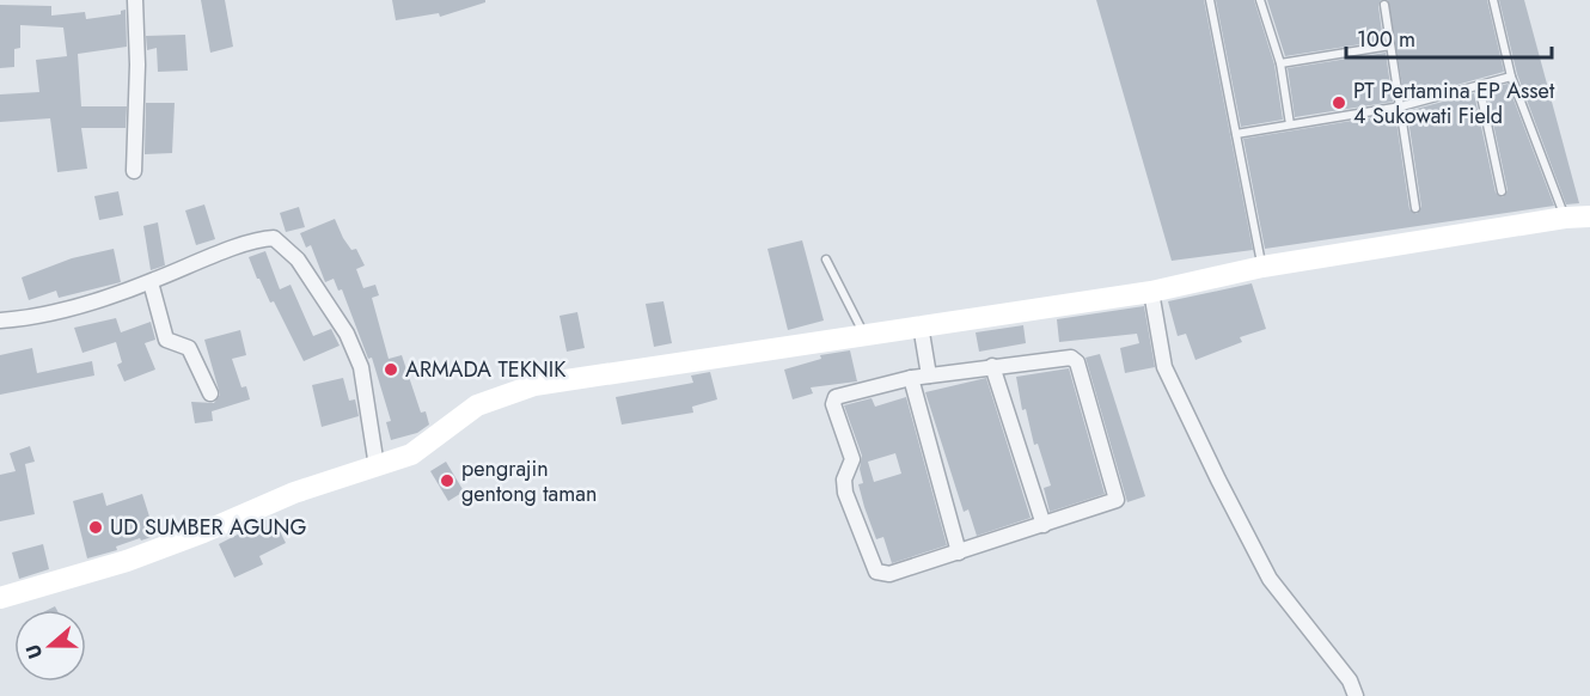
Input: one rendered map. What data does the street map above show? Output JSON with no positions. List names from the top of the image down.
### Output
{
  "places": [
    "PT Pertamina EP Asset 4 Sukowati Field",
    "ARMADA TEKNIK",
    "pengrajin gentong taman",
    "UD SUMBER AGUNG"
  ],
  "scale_bar": "100 m",
  "north": "left"
}
